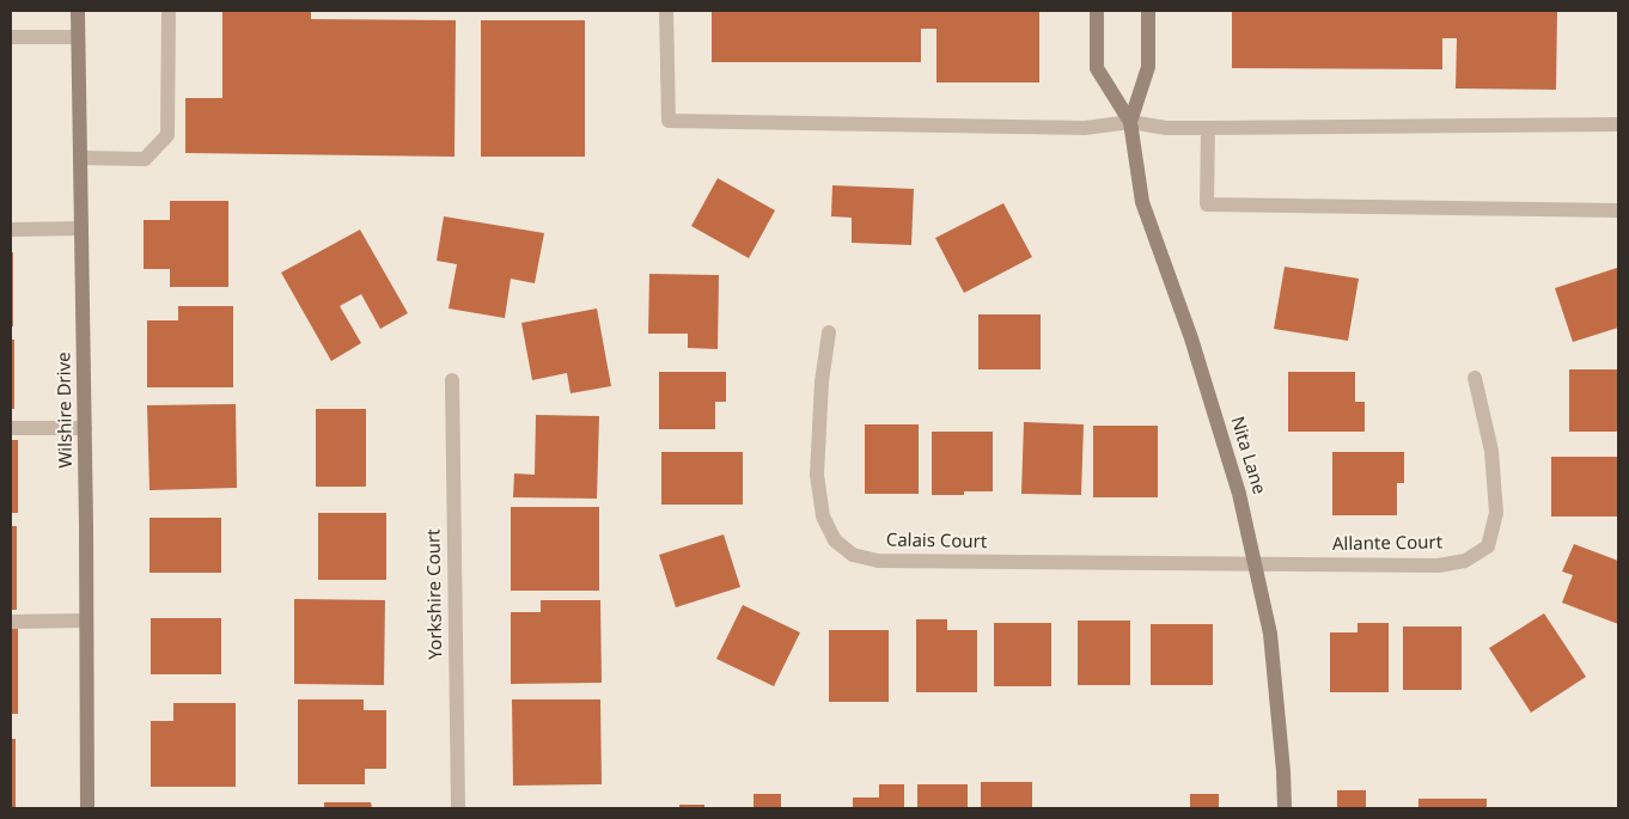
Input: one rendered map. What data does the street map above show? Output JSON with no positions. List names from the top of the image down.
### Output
{
  "streets": {
    "street": [
      "Wilshire Drive",
      "Nita Lane",
      "Calais Court",
      "Allante Court",
      "Yorkshire Court"
    ]
  },
  "crossings": [
    ["Nita Lane", "Calais Court"],
    ["Nita Lane", "Allante Court"],
    ["Calais Court", "Allante Court"]
  ]
}
